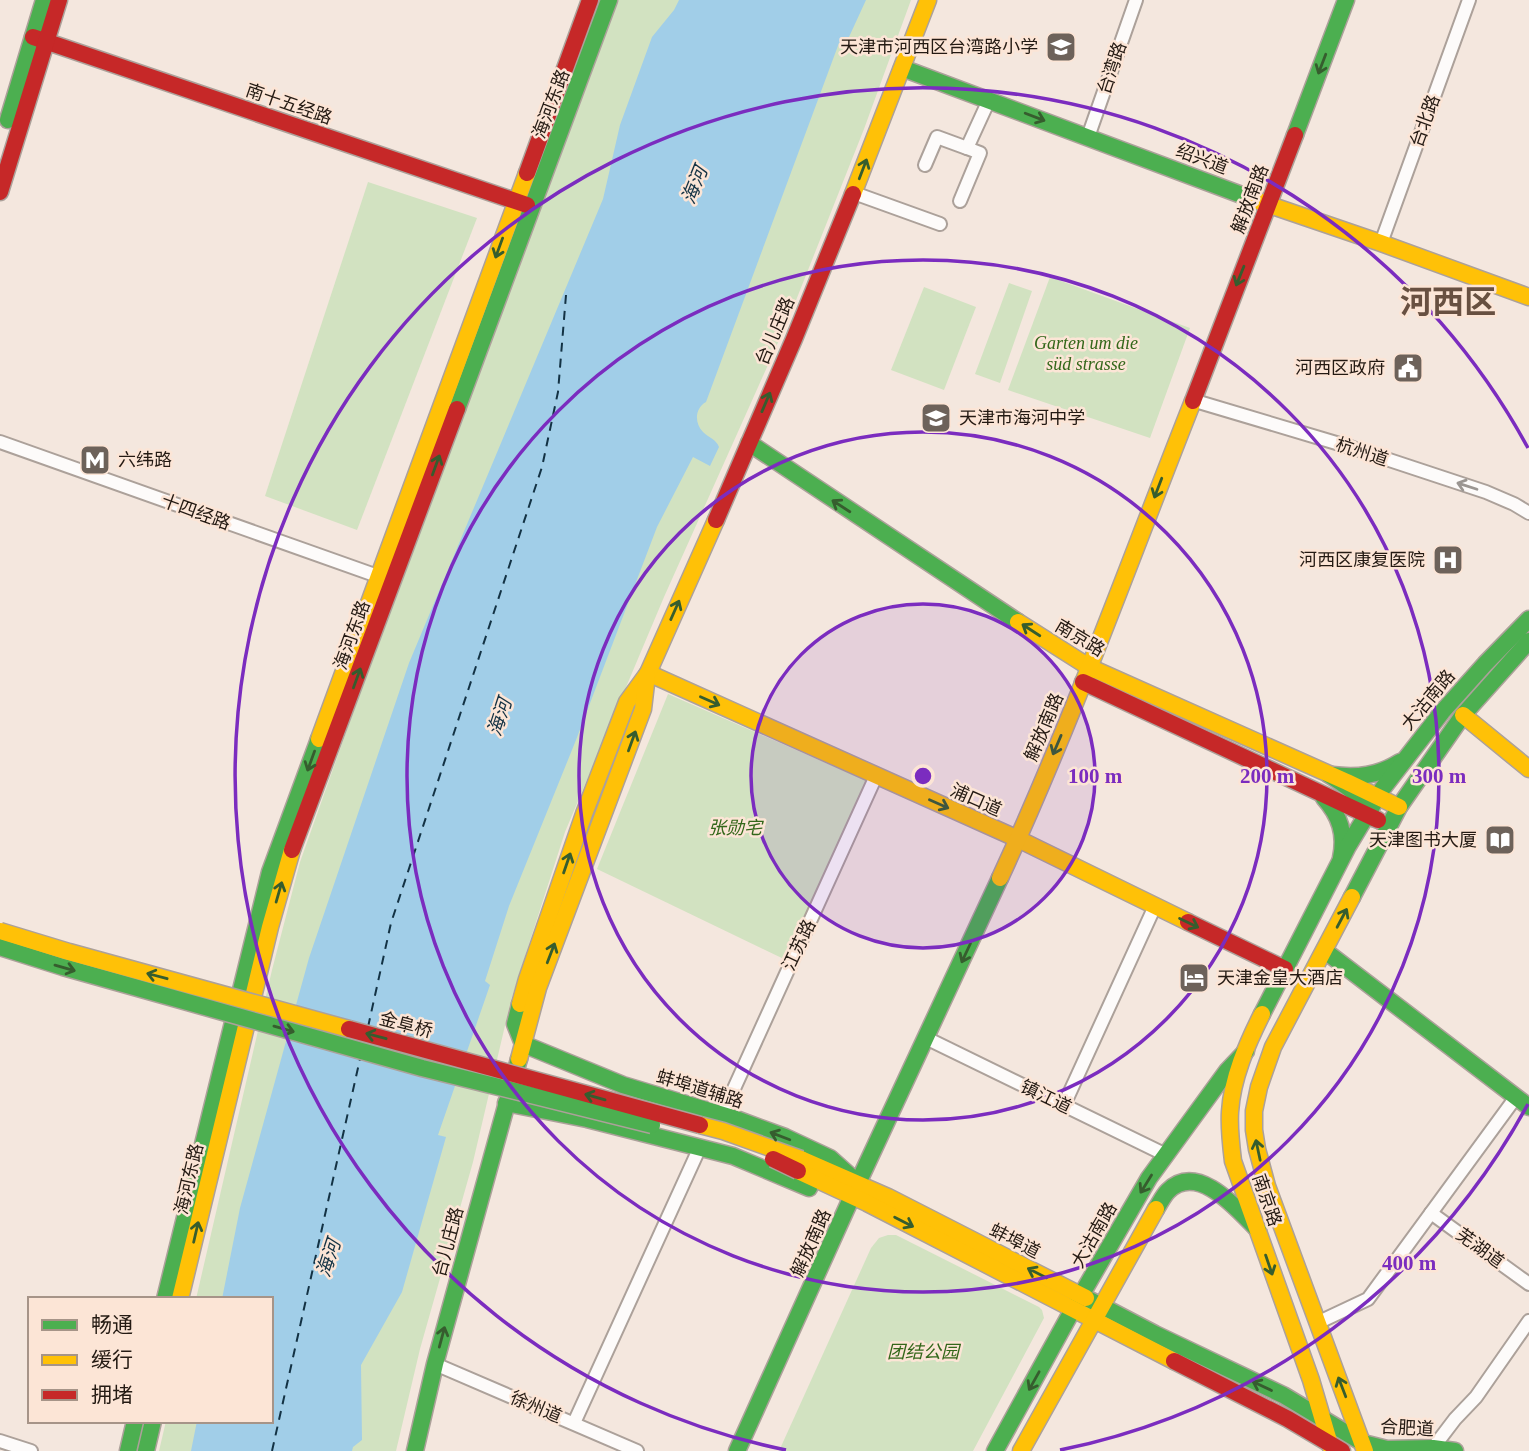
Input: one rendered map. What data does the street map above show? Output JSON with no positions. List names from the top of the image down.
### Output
{
  "streets": {
    "main road": [
      "南十五经路",
      "海河东路",
      "绍兴道",
      "解放南路",
      "台儿庄路",
      "南京路",
      "大沽南路",
      "浦口道",
      "金阜桥",
      "蚌埠道辅路",
      "蚌埠道",
      "合肥道"
    ],
    "street": [
      "台湾路",
      "台北路",
      "杭州道",
      "十四经路",
      "江苏路",
      "镇江道",
      "芜湖道",
      "徐州道"
    ]
  },
  "crossings": [
    ["台湾路", "绍兴道"],
    ["南十五经路", "海河东路"],
    ["海河东路", "十四经路"],
    ["台北路", "绍兴道"],
    ["绍兴道", "解放南路"],
    ["绍兴道", "台儿庄路"],
    ["解放南路", "杭州道"],
    ["解放南路", "南京路"],
    ["解放南路", "浦口道"],
    ["解放南路", "蚌埠道辅路"],
    ["解放南路", "镇江道"],
    ["解放南路", "蚌埠道"],
    ["台儿庄路", "南京路"],
    ["台儿庄路", "浦口道"],
    ["台儿庄路", "蚌埠道辅路"],
    ["台儿庄路", "蚌埠道"],
    ["台儿庄路", "徐州道"],
    ["南京路", "大沽南路"],
    ["南京路", "浦口道"],
    ["南京路", "蚌埠道"],
    ["南京路", "合肥道"],
    ["大沽南路", "镇江道"],
    ["大沽南路", "蚌埠道"],
    ["浦口道", "江苏路"],
    ["江苏路", "蚌埠道辅路"],
    ["金阜桥", "蚌埠道"],
    ["蚌埠道辅路", "蚌埠道"],
    ["蚌埠道", "合肥道"]
  ],
  "one_way": [
    "解放南路",
    "台儿庄路",
    "杭州道",
    "浦口道",
    "蚌埠道辅路"
  ],
  "districts": ["河西区"],
  "water": ["海河"],
  "parks": ["Garten um die süd strasse", "张勋宅", "团结公园"],
  "places": {
    "school or university": ["天津市河西区台湾路小学", "天津市海河中学"],
    "public building": ["河西区政府"],
    "metro station": ["六纬路"],
    "hospital": ["河西区康复医院"],
    "library": ["天津图书大厦"],
    "hotel": ["天津金皇大酒店"]
  },
  "legend": ["畅通", "缓行", "拥堵"],
  "rings": [
    "100 m",
    "200 m",
    "300 m",
    "400 m"
  ]
}
